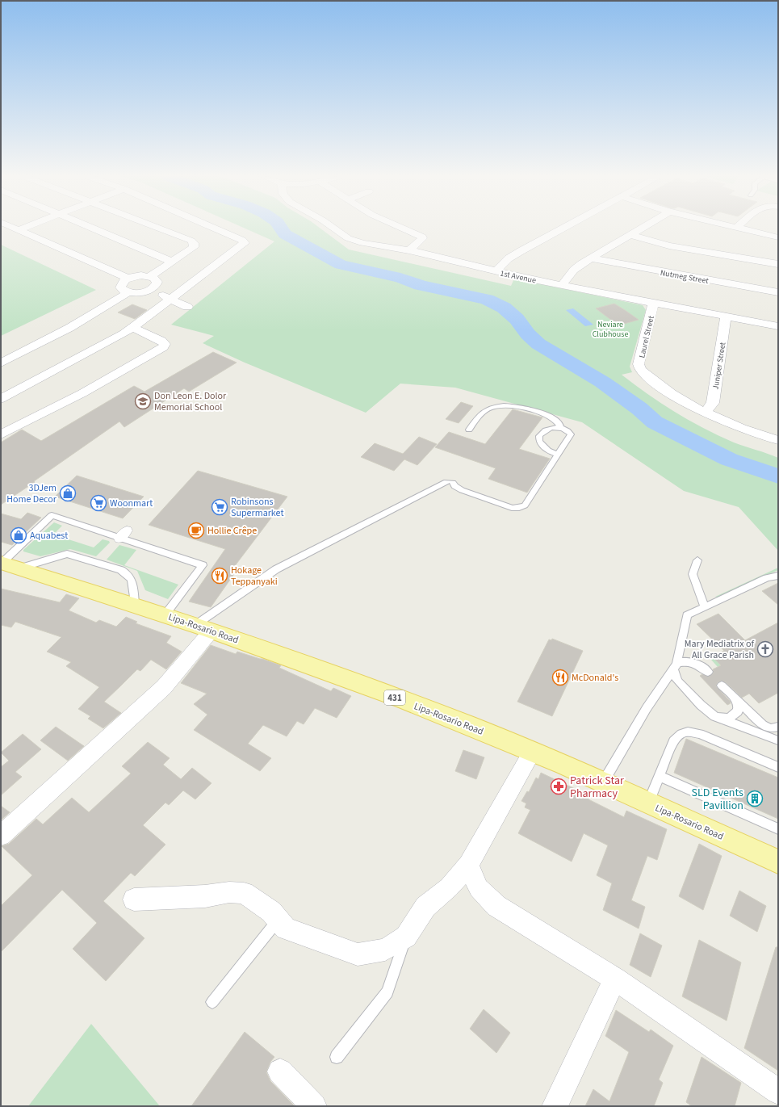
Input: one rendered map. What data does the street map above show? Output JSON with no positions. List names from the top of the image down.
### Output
{
  "streets": {
    "main road": ["Lipa-Rosario Road", "431"],
    "street": [
      "1st Avenue",
      "Nutmeg Street",
      "Laurel Street",
      "Juniper Street"
    ]
  },
  "crossings": [
    ["1st Avenue", "Laurel Street"],
    ["1st Avenue", "Juniper Street"],
    ["Laurel Street", "Juniper Street"]
  ],
  "parks": ["Neviare Clubhouse"],
  "places": {
    "school or university": ["Don Leon E. Dolor Memorial School"],
    "shop": ["3DJem Home Decor", "Aquabest"],
    "supermarket": ["Woonmart", "Robinsons Supermarket"],
    "cafe": ["Hollie Crêpe"],
    "restaurant": ["Hokage Teppanyaki", "McDonald's"],
    "church": ["Mary Mediatrix of All Grace Parish"],
    "pharmacy": ["Patrick Star Pharmacy"],
    "building": ["SLD Events Pavillion"]
  }
}
